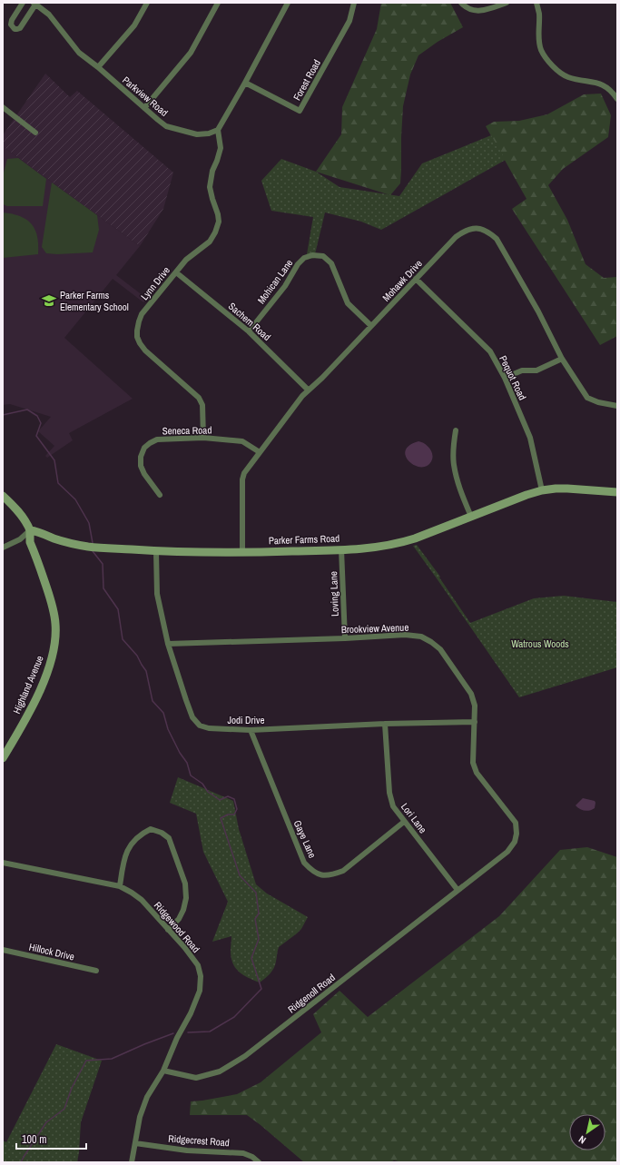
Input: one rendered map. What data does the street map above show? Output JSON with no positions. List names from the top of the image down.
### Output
{
  "streets": {
    "street": [
      "Forest Road",
      "Parkview Road",
      "Mohawk Drive",
      "Mohican Lane",
      "Lynn Drive",
      "Sachem Road",
      "Pequot Road",
      "Seneca Road",
      "Parker Farms Road",
      "Loving Lane",
      "Brookview Avenue",
      "Highland Avenue",
      "Jodi Drive",
      "Lori Lane",
      "Gaye Lane",
      "Ridgewood Road",
      "Hillock Drive",
      "Ridgenoll Road",
      "Ridgecrest Road"
    ]
  },
  "crossings": [
    ["Parkview Road", "Lynn Drive"],
    ["Mohawk Drive", "Mohican Lane"],
    ["Mohawk Drive", "Sachem Road"],
    ["Mohawk Drive", "Pequot Road"],
    ["Mohawk Drive", "Seneca Road"],
    ["Mohawk Drive", "Parker Farms Road"],
    ["Mohican Lane", "Sachem Road"],
    ["Lynn Drive", "Sachem Road"],
    ["Lynn Drive", "Seneca Road"],
    ["Pequot Road", "Parker Farms Road"],
    ["Parker Farms Road", "Loving Lane"],
    ["Parker Farms Road", "Highland Avenue"],
    ["Parker Farms Road", "Jodi Drive"],
    ["Loving Lane", "Brookview Avenue"],
    ["Brookview Avenue", "Jodi Drive"],
    ["Brookview Avenue", "Lori Lane"],
    ["Brookview Avenue", "Ridgenoll Road"],
    ["Jodi Drive", "Lori Lane"],
    ["Jodi Drive", "Gaye Lane"],
    ["Lori Lane", "Gaye Lane"],
    ["Lori Lane", "Ridgenoll Road"],
    ["Ridgewood Road", "Ridgenoll Road"],
    ["Ridgewood Road", "Ridgecrest Road"]
  ],
  "parks": ["Watrous Woods"],
  "places": {
    "school or university": ["Parker Farms Elementary School"]
  },
  "scale_bar": "100 m",
  "north": "bottom left"
}
